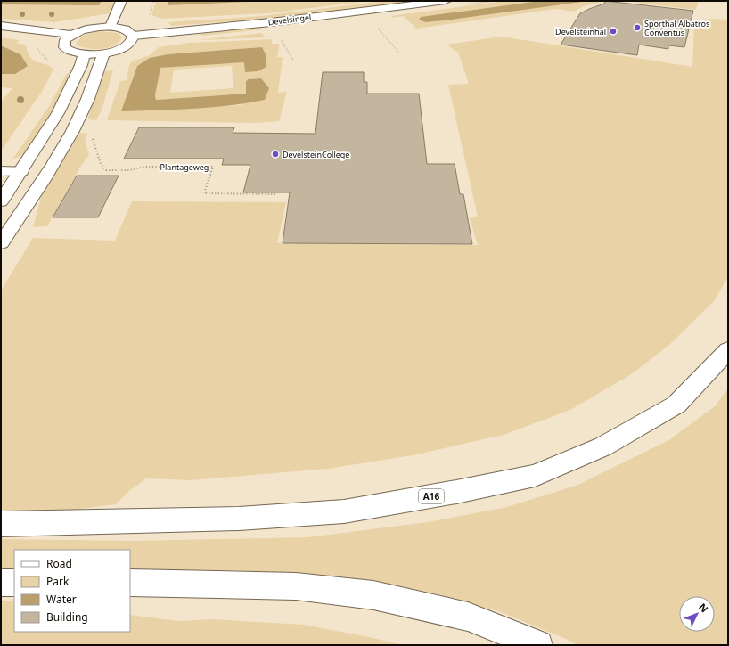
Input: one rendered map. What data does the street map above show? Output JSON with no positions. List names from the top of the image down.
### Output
{
  "streets": {
    "main road": ["Develsingel", "A16"],
    "path": ["Plantageweg"]
  },
  "places": ["Sporthal Albatros Conventus", "Develsteinhal", "DevelsteinCollege"],
  "legend": [
    "Road",
    "Park",
    "Water",
    "Building"
  ],
  "north": "top right"
}
